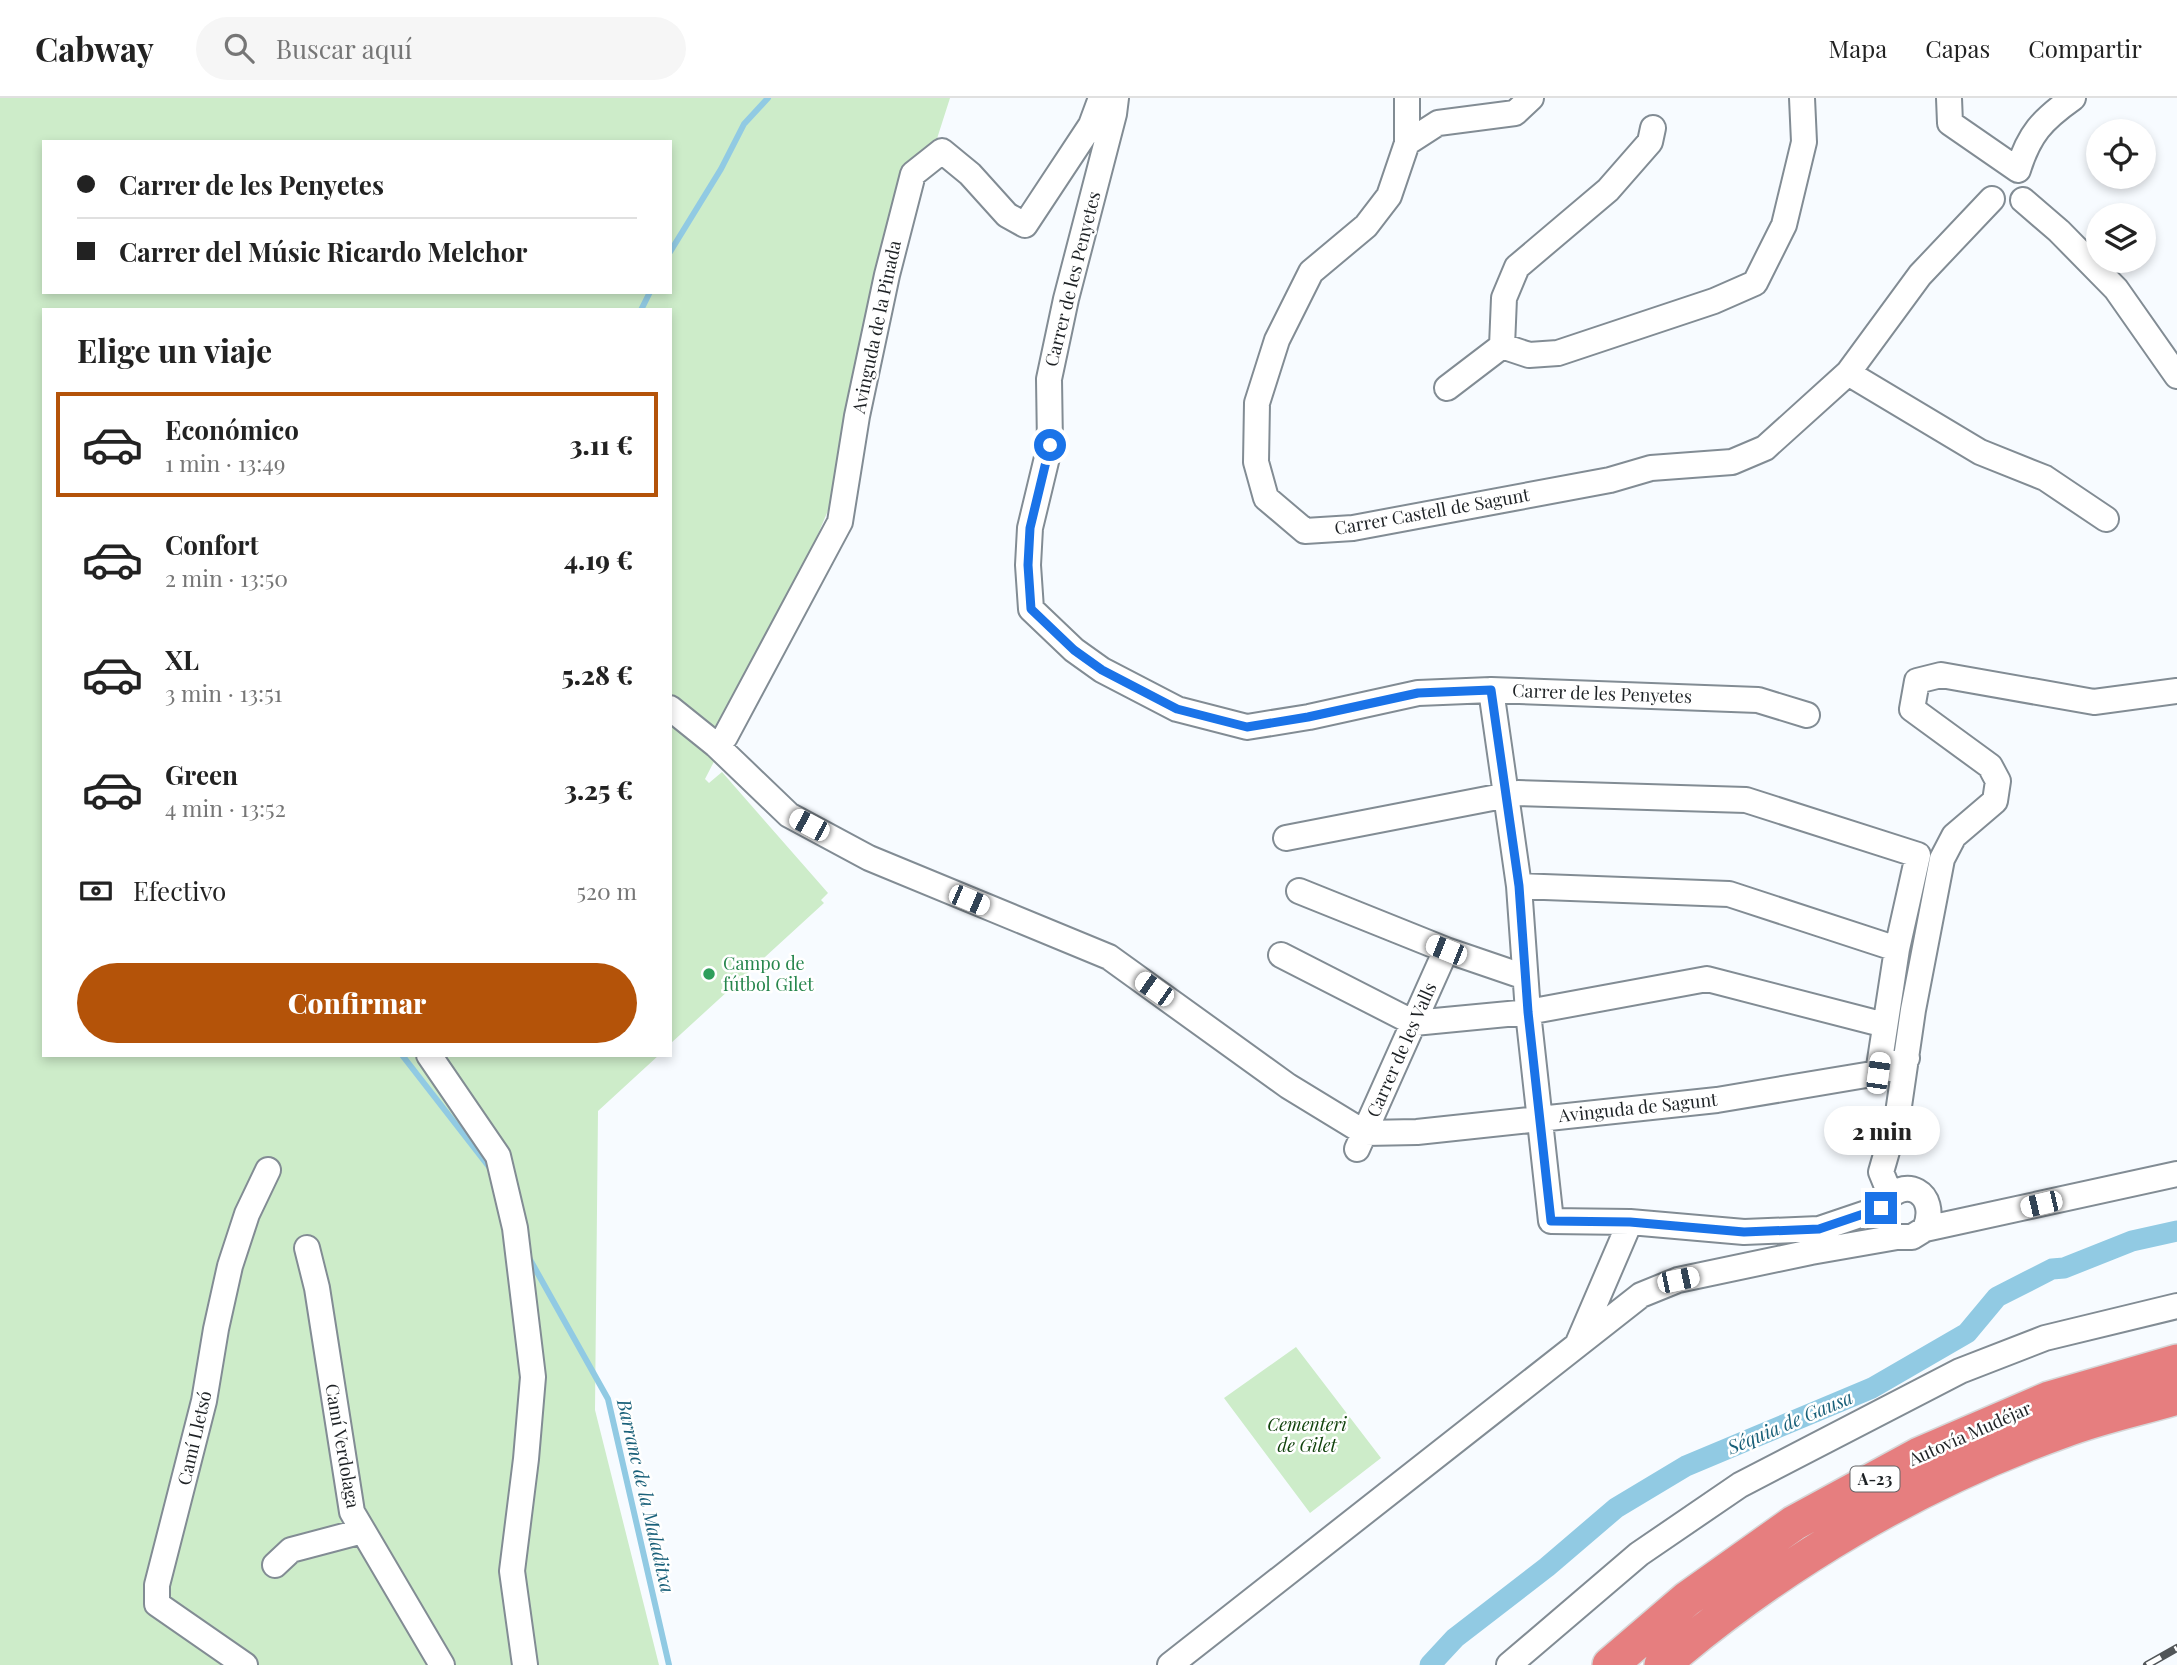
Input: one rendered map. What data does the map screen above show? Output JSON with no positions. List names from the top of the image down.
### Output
{
  "streets": {
    "highway": ["Autovía Mudéjar", "A-23"],
    "street": [
      "Carrer de les Penyetes",
      "Avinguda de la Pinada",
      "Carrer Castell de Sagunt",
      "Carrer de les Valls",
      "Avinguda de Sagunt",
      "Camí Lletsó",
      "Camí Verdolaga"
    ]
  },
  "crossings": [
    ["Carrer de les Valls", "Avinguda de Sagunt"]
  ],
  "water": ["Séquia de Gausa", "Barranc de la Maladitxa"],
  "parks": ["Cementeri de Gilet"],
  "places": ["Campo de fútbol Gilet"],
  "page": {
    "header": "Cabway",
    "search": "Buscar aquí",
    "nav": ["Mapa", "Capas", "Compartir"],
    "banner": ["Carrer de les Penyetes", "Carrer del Músic Ricardo Melchor"],
    "heading": "Elige un viaje",
    "list": [
      {
        "name": "Económico",
        "note": "1 min · 13:49",
        "value": "3.11 €"
      },
      {
        "name": "Confort",
        "note": "2 min · 13:50",
        "value": "4.19 €"
      },
      {
        "name": "XL",
        "note": "3 min · 13:51",
        "value": "5.28 €"
      },
      {
        "name": "Green",
        "note": "4 min · 13:52",
        "value": "3.25 €"
      }
    ],
    "pay": ["Efectivo", "520 m"],
    "buttons": "Confirmar",
    "bubble": "2 min"
  }
}
